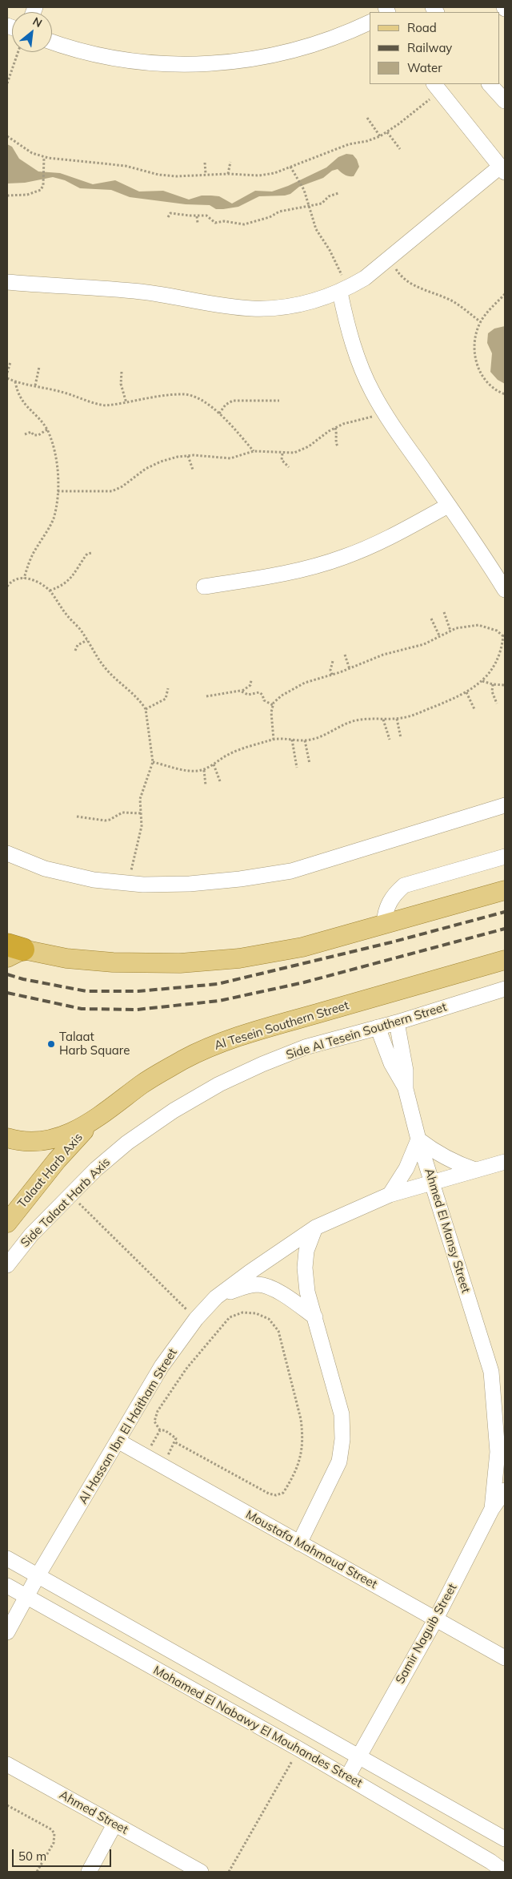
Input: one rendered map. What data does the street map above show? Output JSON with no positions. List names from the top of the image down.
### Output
{
  "streets": {
    "main road": ["Al Tesein Southern Street", "Talaat Harb Axis"],
    "street": [
      "Side Al Tesein Southern Street",
      "Side Talaat Harb Axis",
      "Ahmed El Mansy Street",
      "Al Hassan Ibn El Haitham Street",
      "Moustafa Mahmoud Street",
      "Samir Naguib Street",
      "Mohamed El Nabawy El Mouhandes Street",
      "Ahmed Street"
    ]
  },
  "crossings": [
    ["Al Tesein Southern Street", "Talaat Harb Axis"],
    ["Side Al Tesein Southern Street", "Side Talaat Harb Axis"],
    ["Side Al Tesein Southern Street", "Ahmed El Mansy Street"],
    ["Ahmed El Mansy Street", "Al Hassan Ibn El Haitham Street"],
    ["Ahmed El Mansy Street", "Samir Naguib Street"],
    ["Al Hassan Ibn El Haitham Street", "Moustafa Mahmoud Street"],
    ["Al Hassan Ibn El Haitham Street", "Mohamed El Nabawy El Mouhandes Street"],
    ["Moustafa Mahmoud Street", "Samir Naguib Street"],
    ["Samir Naguib Street", "Mohamed El Nabawy El Mouhandes Street"]
  ],
  "places": ["Talaat Harb Square"],
  "legend": ["Road", "Railway", "Water"],
  "scale_bar": "50 m",
  "north": "top right"
}
